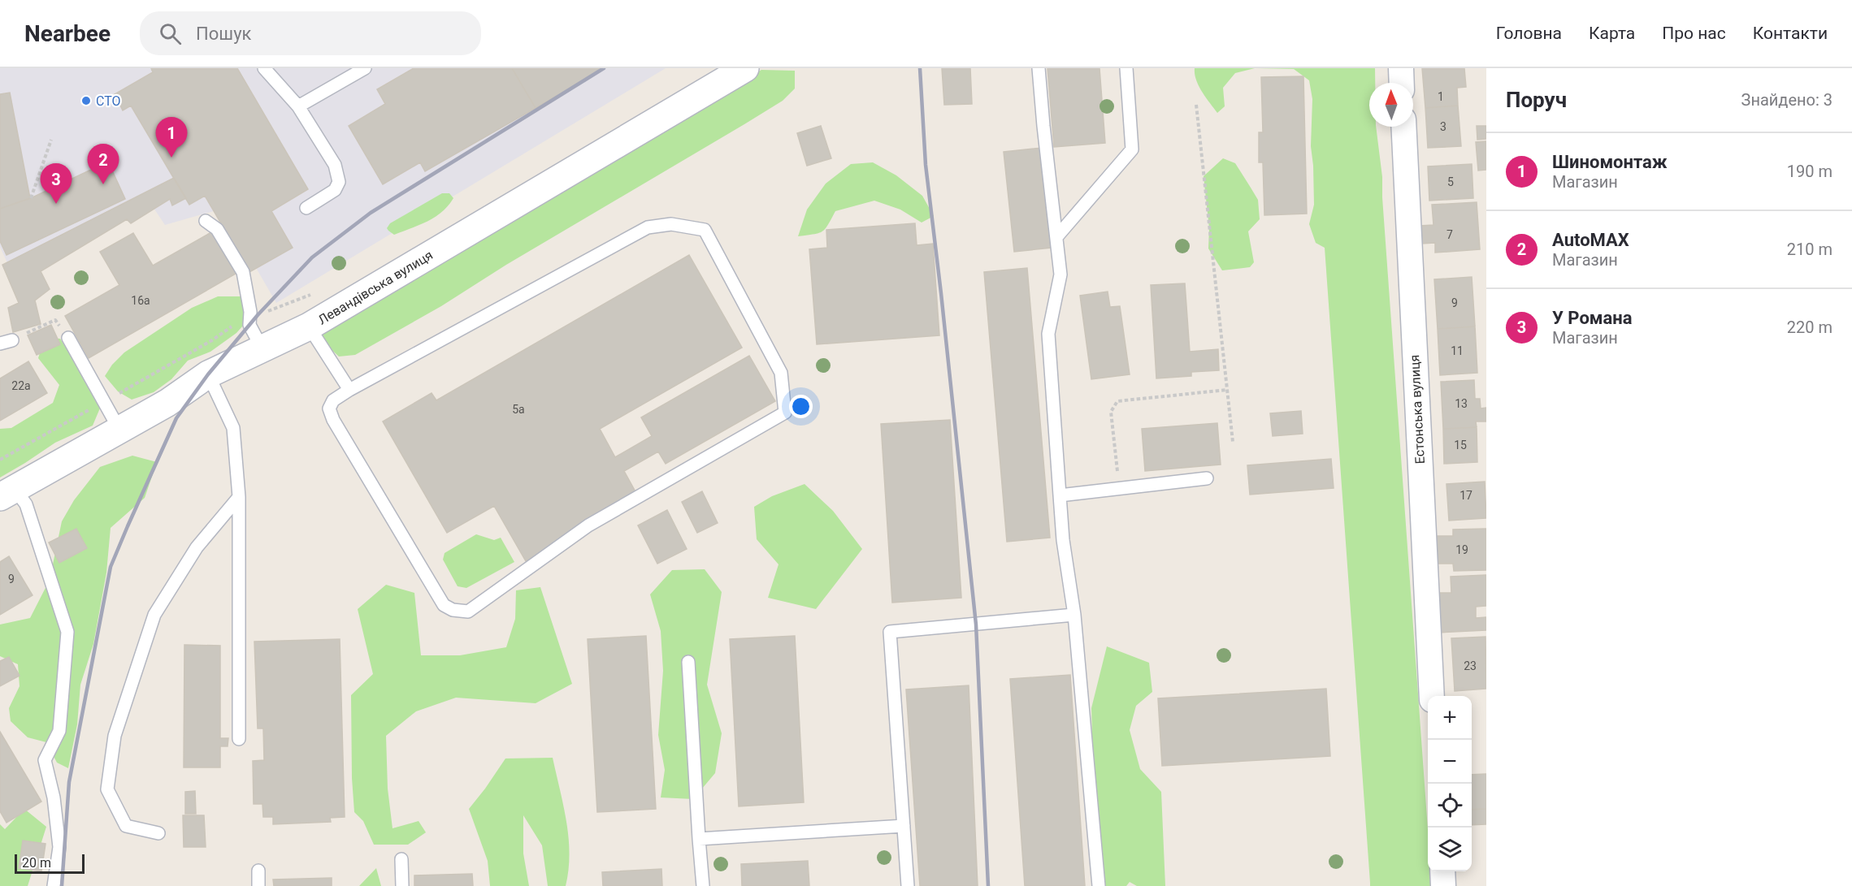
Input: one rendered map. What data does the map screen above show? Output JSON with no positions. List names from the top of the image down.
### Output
{
  "streets": {
    "main road": ["Левандівська вулиця"],
    "street": ["Естонська вулиця"]
  },
  "places": ["СТО"],
  "house_numbers": [
    "1",
    "3",
    "5",
    "7",
    "16а",
    "9",
    "11",
    "22а",
    "13",
    "5а",
    "15",
    "17",
    "19",
    "9",
    "23"
  ],
  "scale_bar": "20 m",
  "north": "top",
  "page": {
    "header": "Nearbee",
    "search": "Пошук",
    "nav": [
      "Головна",
      "Карта",
      "Про нас",
      "Контакти"
    ],
    "heading": ["Поруч", "Знайдено: 3"],
    "pins": ["1", "2", "3"],
    "list": [
      {
        "mark": "1",
        "name": "Шиномонтаж",
        "note": "Магазин",
        "value": "190 m"
      },
      {
        "mark": "2",
        "name": "AutoMAX",
        "note": "Магазин",
        "value": "210 m"
      },
      {
        "mark": "3",
        "name": "У Романа",
        "note": "Магазин",
        "value": "220 m"
      }
    ],
    "map_buttons": ["+", "−"],
    "scale": "20 m"
  }
}
